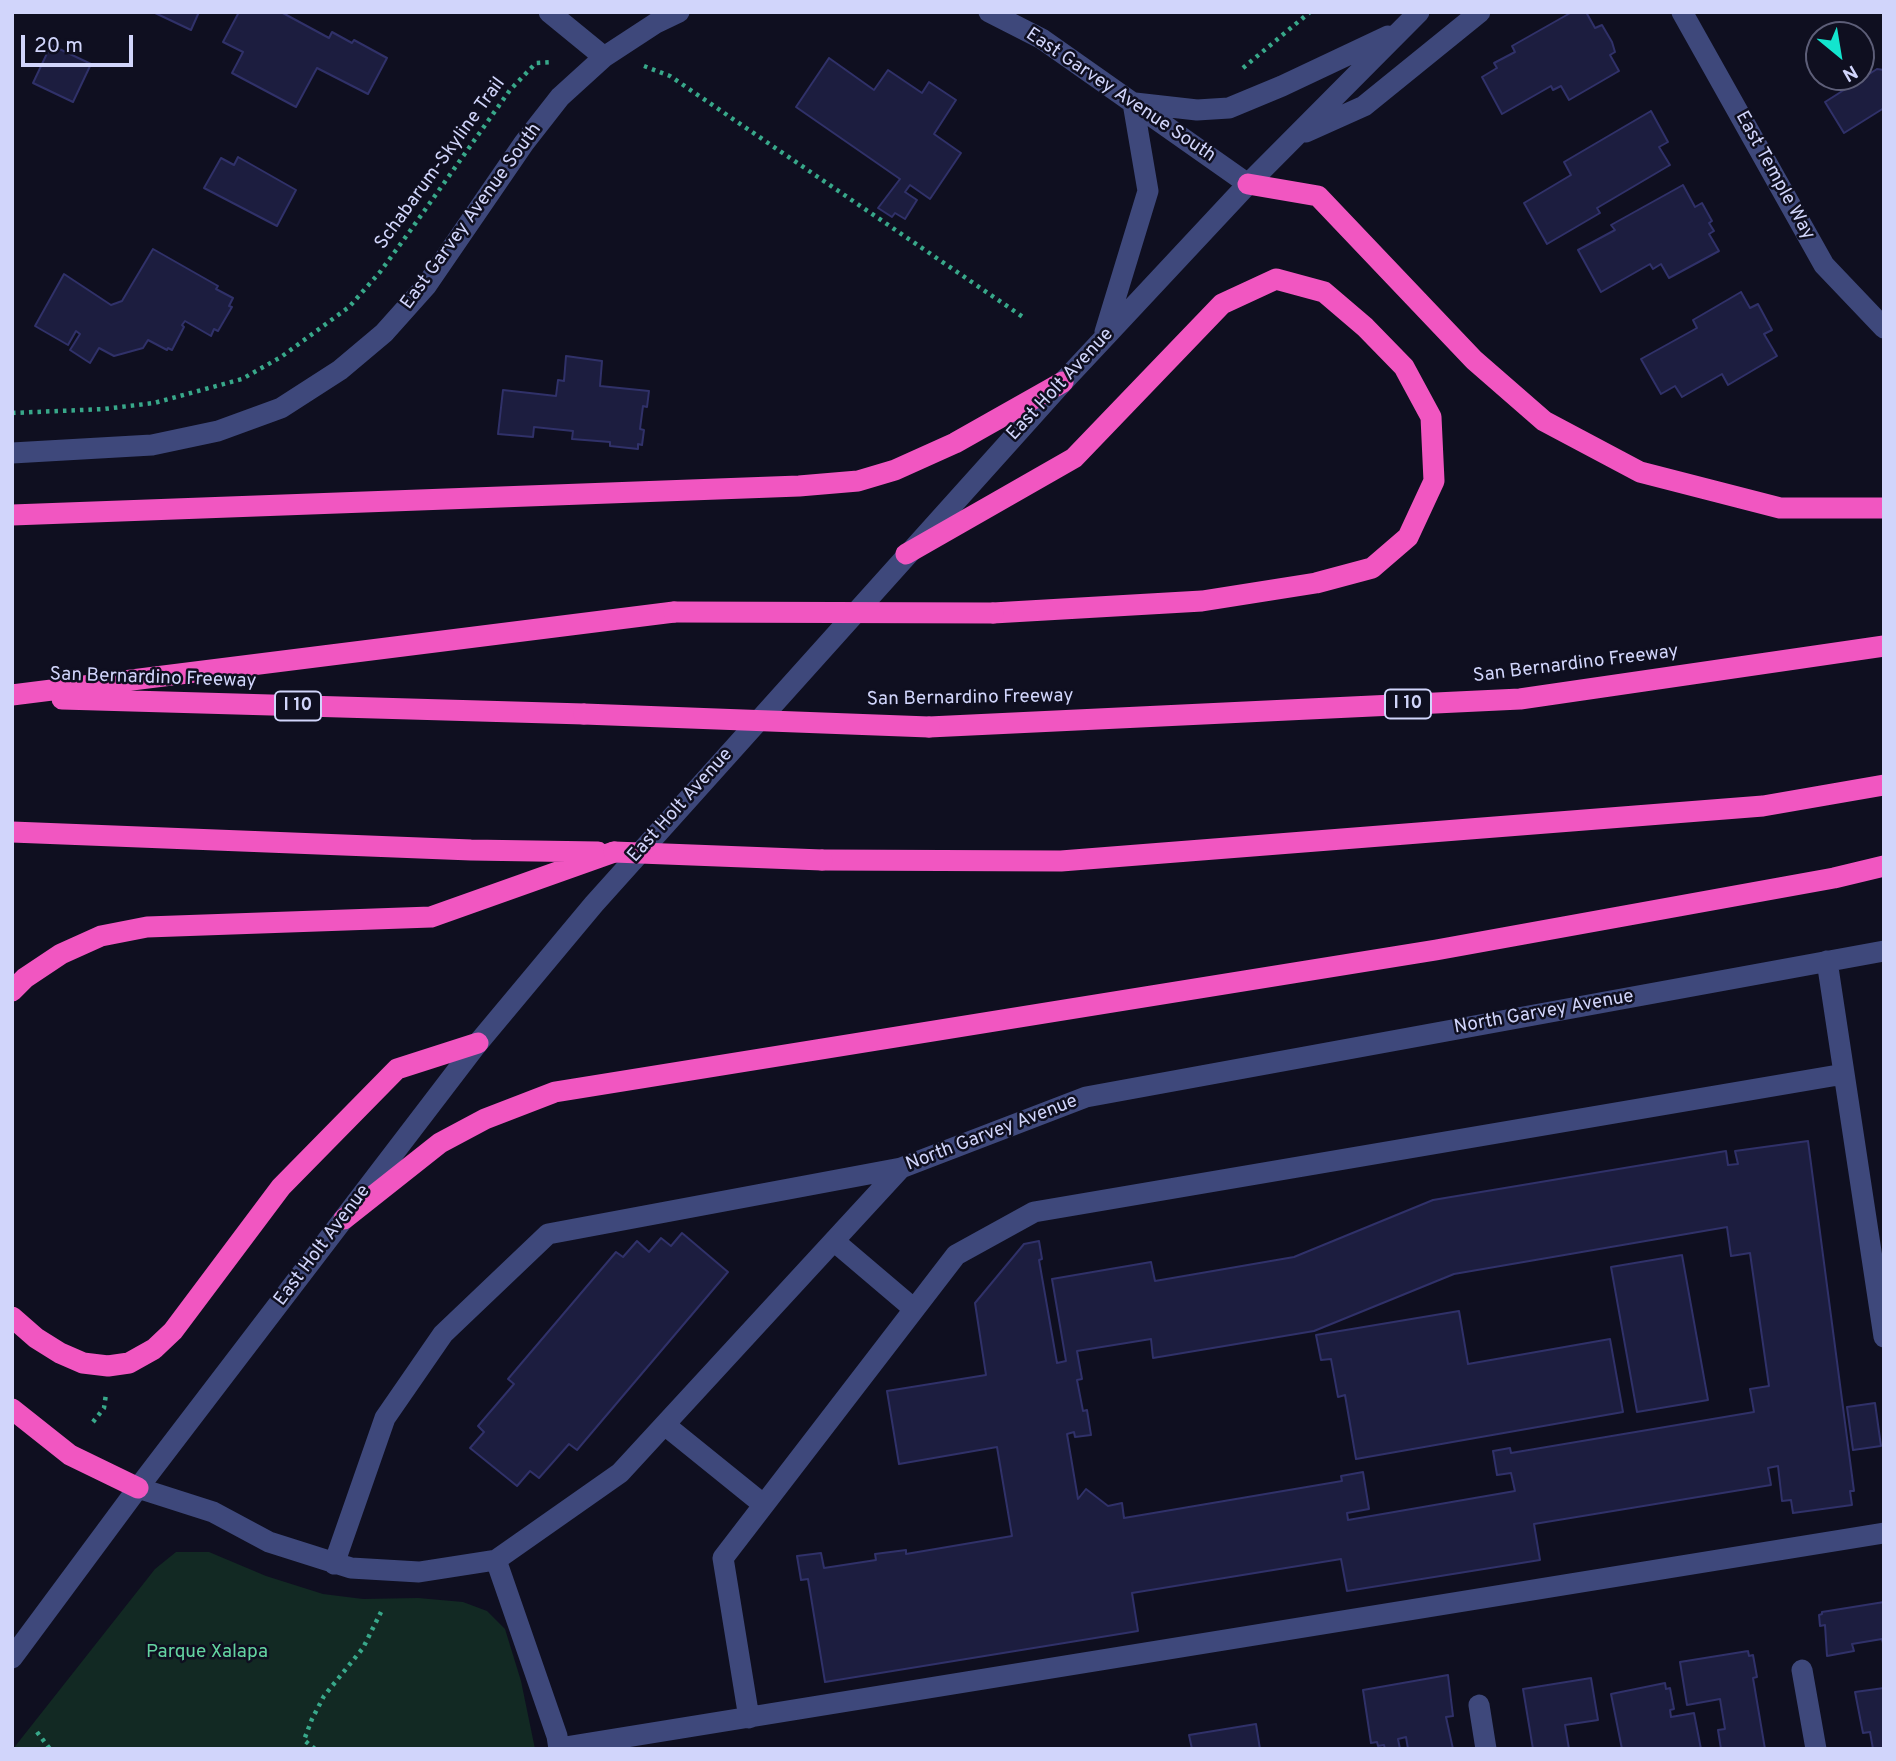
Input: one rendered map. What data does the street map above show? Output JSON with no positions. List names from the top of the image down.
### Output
{
  "streets": {
    "highway": ["San Bernardino Freeway", "I 10"],
    "street": [
      "East Garvey Avenue South",
      "East Temple Way",
      "East Holt Avenue",
      "North Garvey Avenue"
    ],
    "path": ["Schabarum-Skyline Trail"]
  },
  "crossings": [
    ["East Garvey Avenue South", "Schabarum-Skyline Trail"],
    ["East Garvey Avenue South", "East Holt Avenue"],
    ["East Holt Avenue", "North Garvey Avenue"]
  ],
  "parks": ["Parque Xalapa"],
  "scale_bar": "20 m",
  "north": "bottom right"
}
